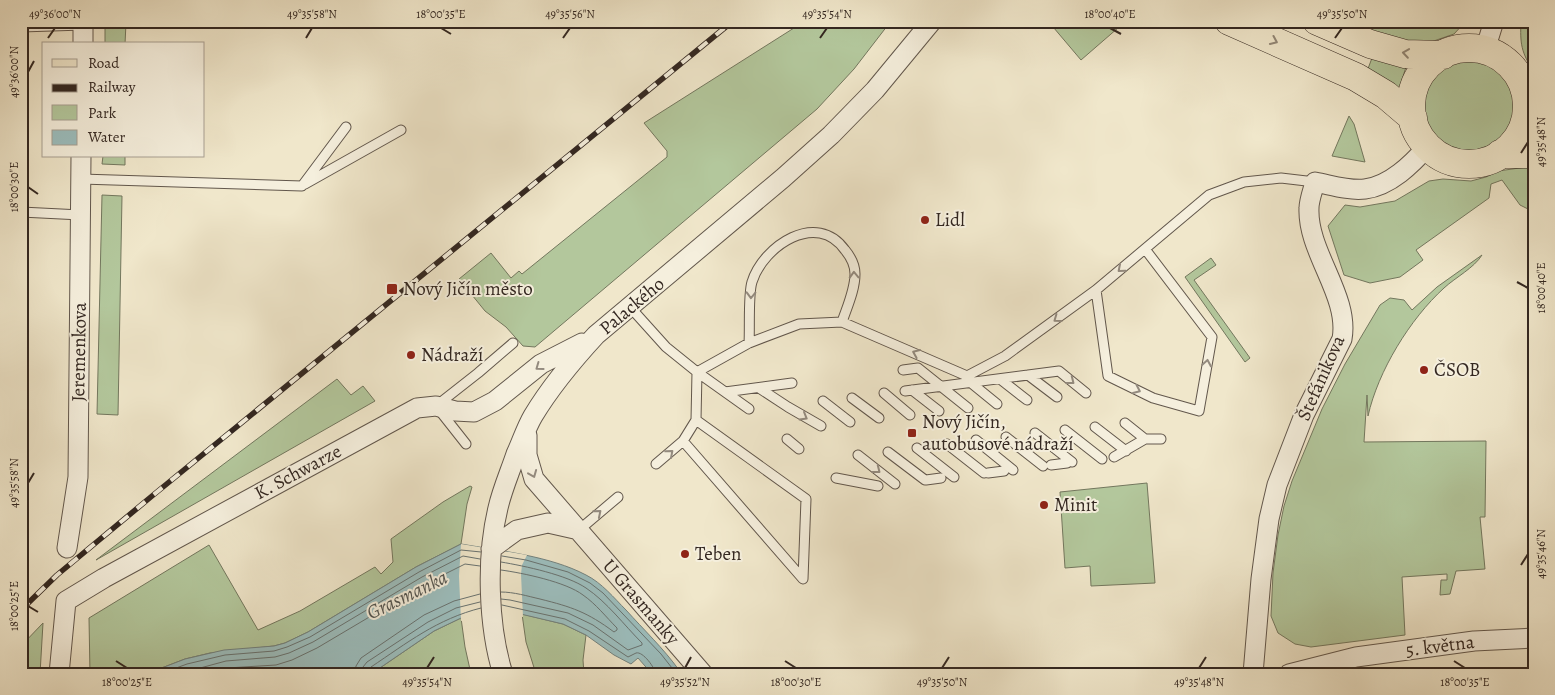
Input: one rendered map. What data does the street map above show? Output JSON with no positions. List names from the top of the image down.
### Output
{
  "streets": {
    "street": [
      "Palackého",
      "Jeremenkova",
      "Štefánikova",
      "K. Schwarze",
      "U Grasmanky",
      "5. května"
    ]
  },
  "crossings": [
    ["Palackého", "K. Schwarze"],
    ["Palackého", "U Grasmanky"]
  ],
  "one_way": ["U Grasmanky"],
  "water": ["Grasmanka"],
  "places": {
    "other": [
      "Lidl",
      "Nádraží",
      "ČSOB",
      "Minit",
      "Teben"
    ],
    "transit": ["Nový Jičín město", "Nový Jičín, autobusové nádraží"]
  },
  "legend": [
    "Road",
    "Railway",
    "Park",
    "Water"
  ],
  "coordinates": [
    "49°36'00\"N",
    "49°35'58\"N",
    "18°00'35\"E",
    "49°35'56\"N",
    "49°35'54\"N",
    "18°00'40\"E",
    "49°35'50\"N",
    "49°35'48\"N",
    "18°00'30\"E",
    "49°35'46\"N",
    "18°00'25\"E",
    "49°35'52\"N"
  ]
}
